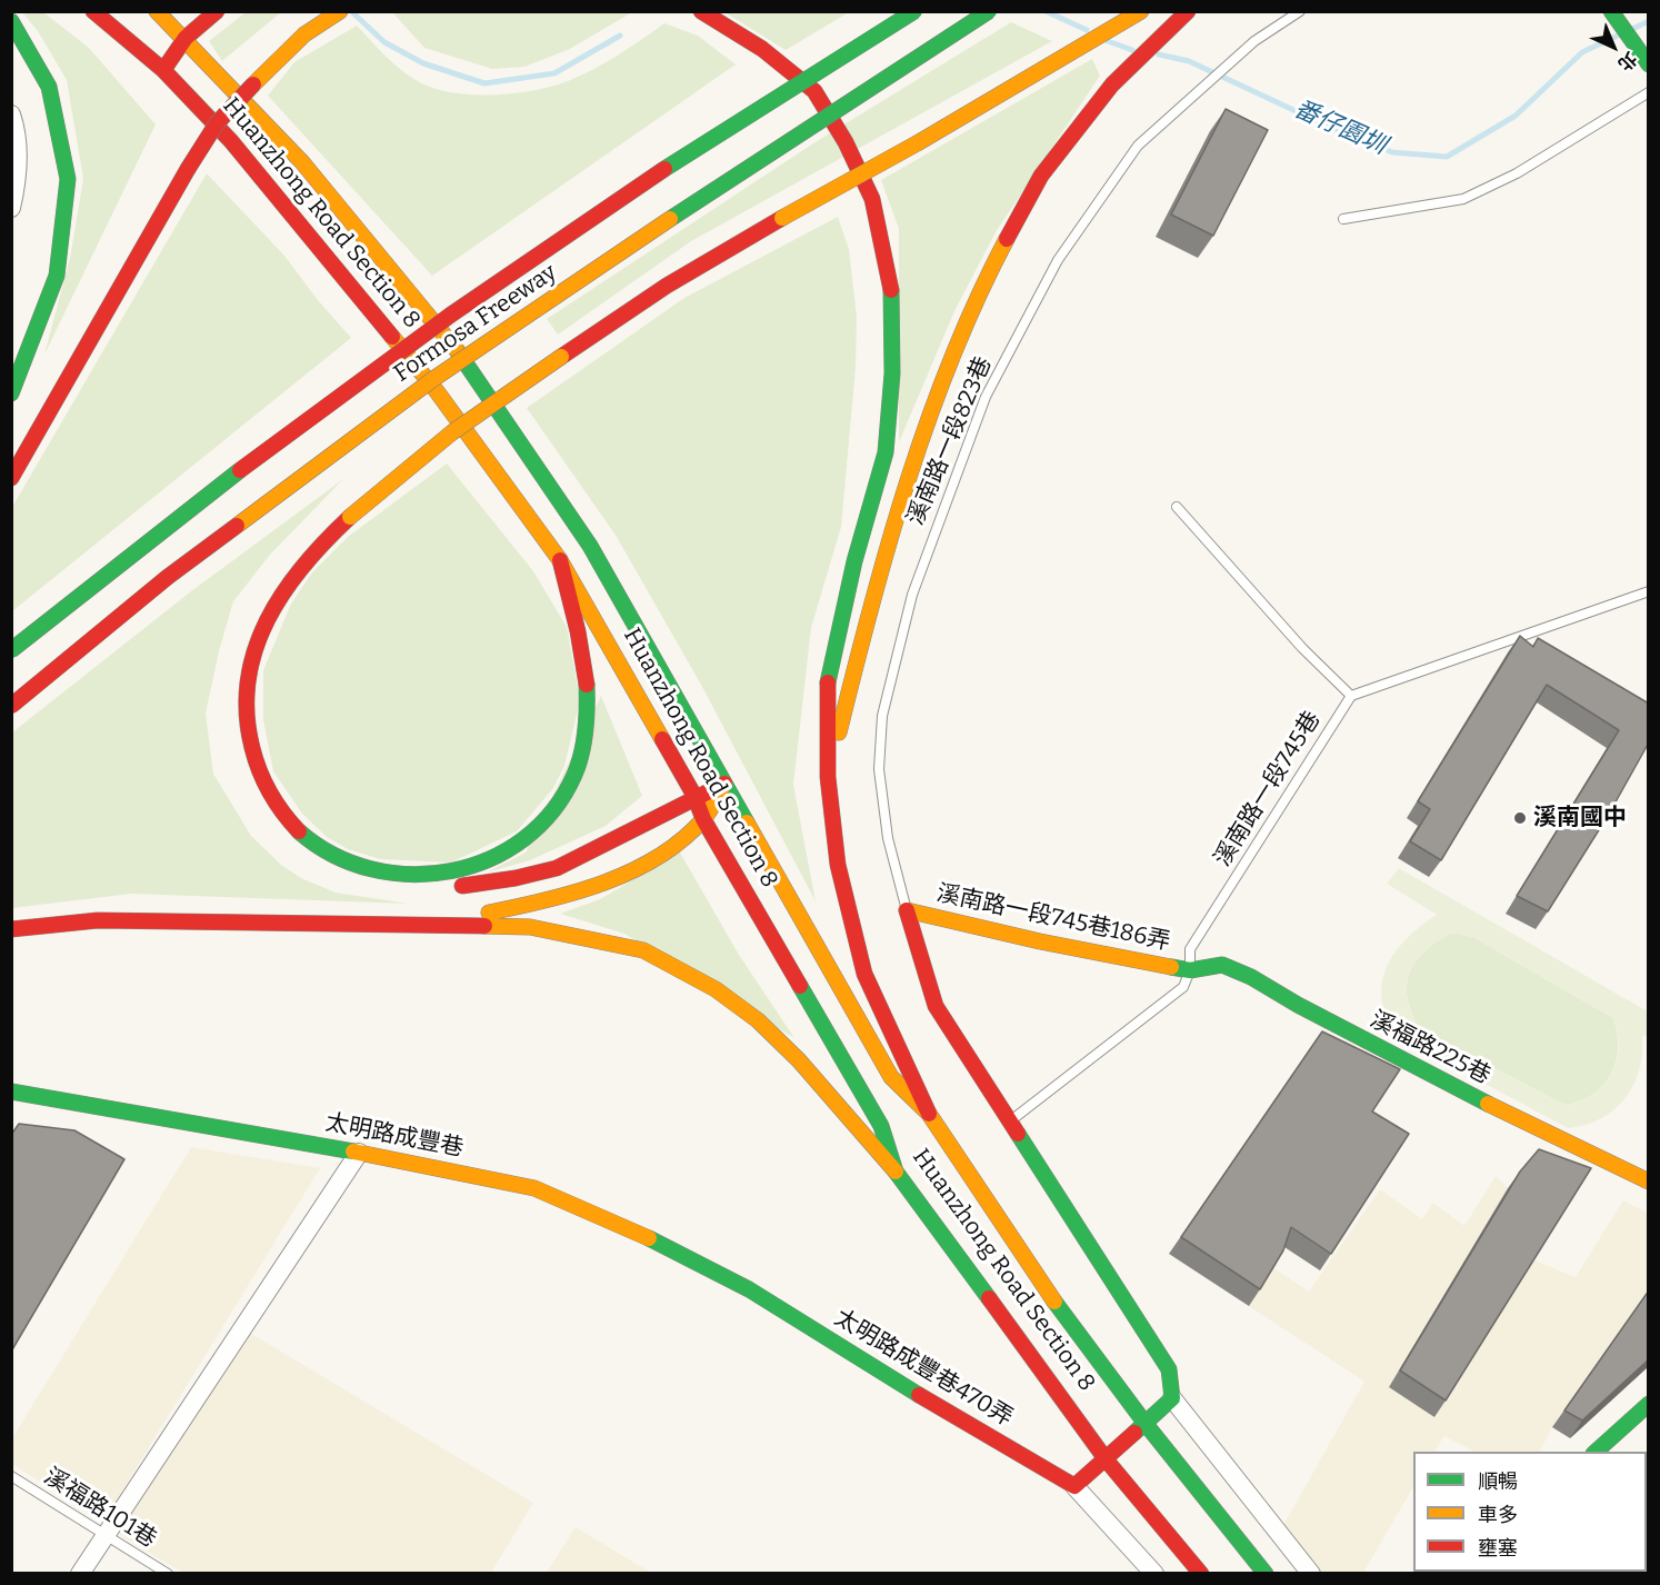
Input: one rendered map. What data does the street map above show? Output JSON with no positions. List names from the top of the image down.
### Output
{
  "streets": {
    "main road": [
      "Huanzhong Road Section 8",
      "Formosa Freeway",
      "溪南路一段745巷186弄",
      "溪福路225巷",
      "太明路成豐巷",
      "太明路成豐巷470弄"
    ],
    "lane": ["溪南路一段823巷", "溪南路一段745巷", "溪福路101巷"]
  },
  "crossings": [
    ["溪南路一段823巷", "溪南路一段745巷186弄"],
    ["溪南路一段745巷", "溪南路一段745巷186弄"],
    ["溪南路一段745巷", "溪福路225巷"],
    ["溪南路一段745巷186弄", "溪福路225巷"],
    ["太明路成豐巷", "太明路成豐巷470弄"]
  ],
  "water": ["番仔園圳"],
  "places": ["溪南國中"],
  "legend": ["順暢", "車多", "壅塞"],
  "north": "bottom right"
}
